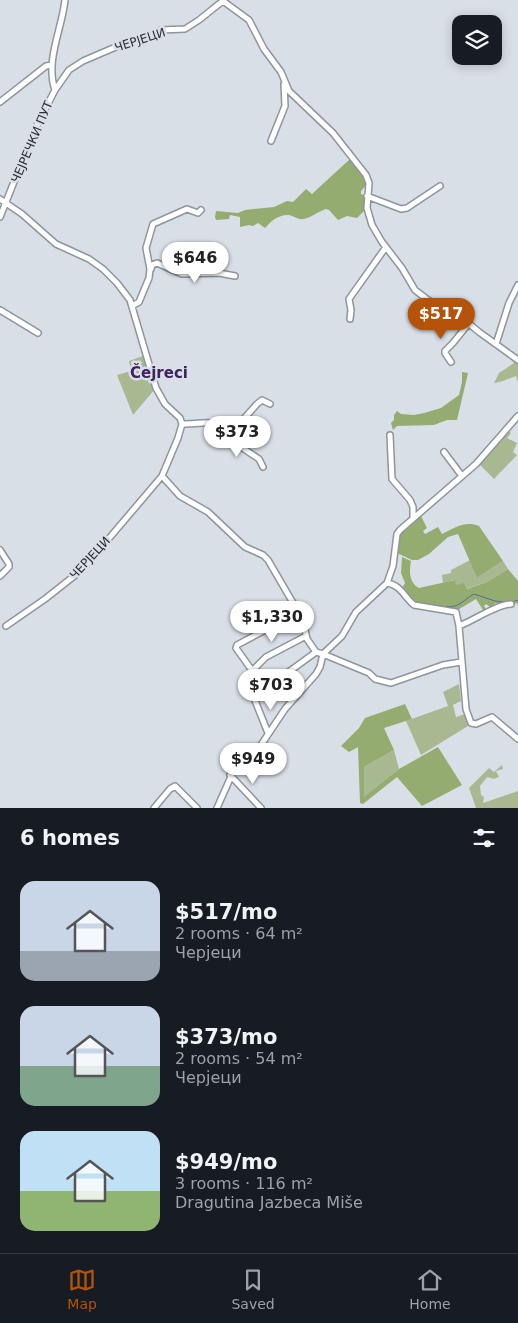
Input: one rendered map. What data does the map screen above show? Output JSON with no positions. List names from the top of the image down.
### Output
{
  "streets": {
    "street": ["ЧЕРЈЕЦИ", "ЧЕЈРЕЧКИ ПУТ"]
  },
  "crossings": [
    ["ЧЕРЈЕЦИ", "ЧЕЈРЕЧКИ ПУТ"]
  ],
  "districts": ["Čejreci"],
  "page": {
    "price": [
      "$646",
      "$517",
      "$373",
      "$1,330",
      "$703",
      "$949"
    ],
    "heading": "6 homes",
    "list": [
      {
        "name": "$517/mo",
        "note": "2 rooms · 64 m² · Черјеци"
      },
      {
        "name": "$373/mo",
        "note": "2 rooms · 54 m² · Черјеци"
      },
      {
        "name": "$949/mo",
        "note": "3 rooms · 116 m² · Dragutina Jazbeca Miše"
      }
    ],
    "tabs": ["Map", "Saved", "Home"]
  }
}
